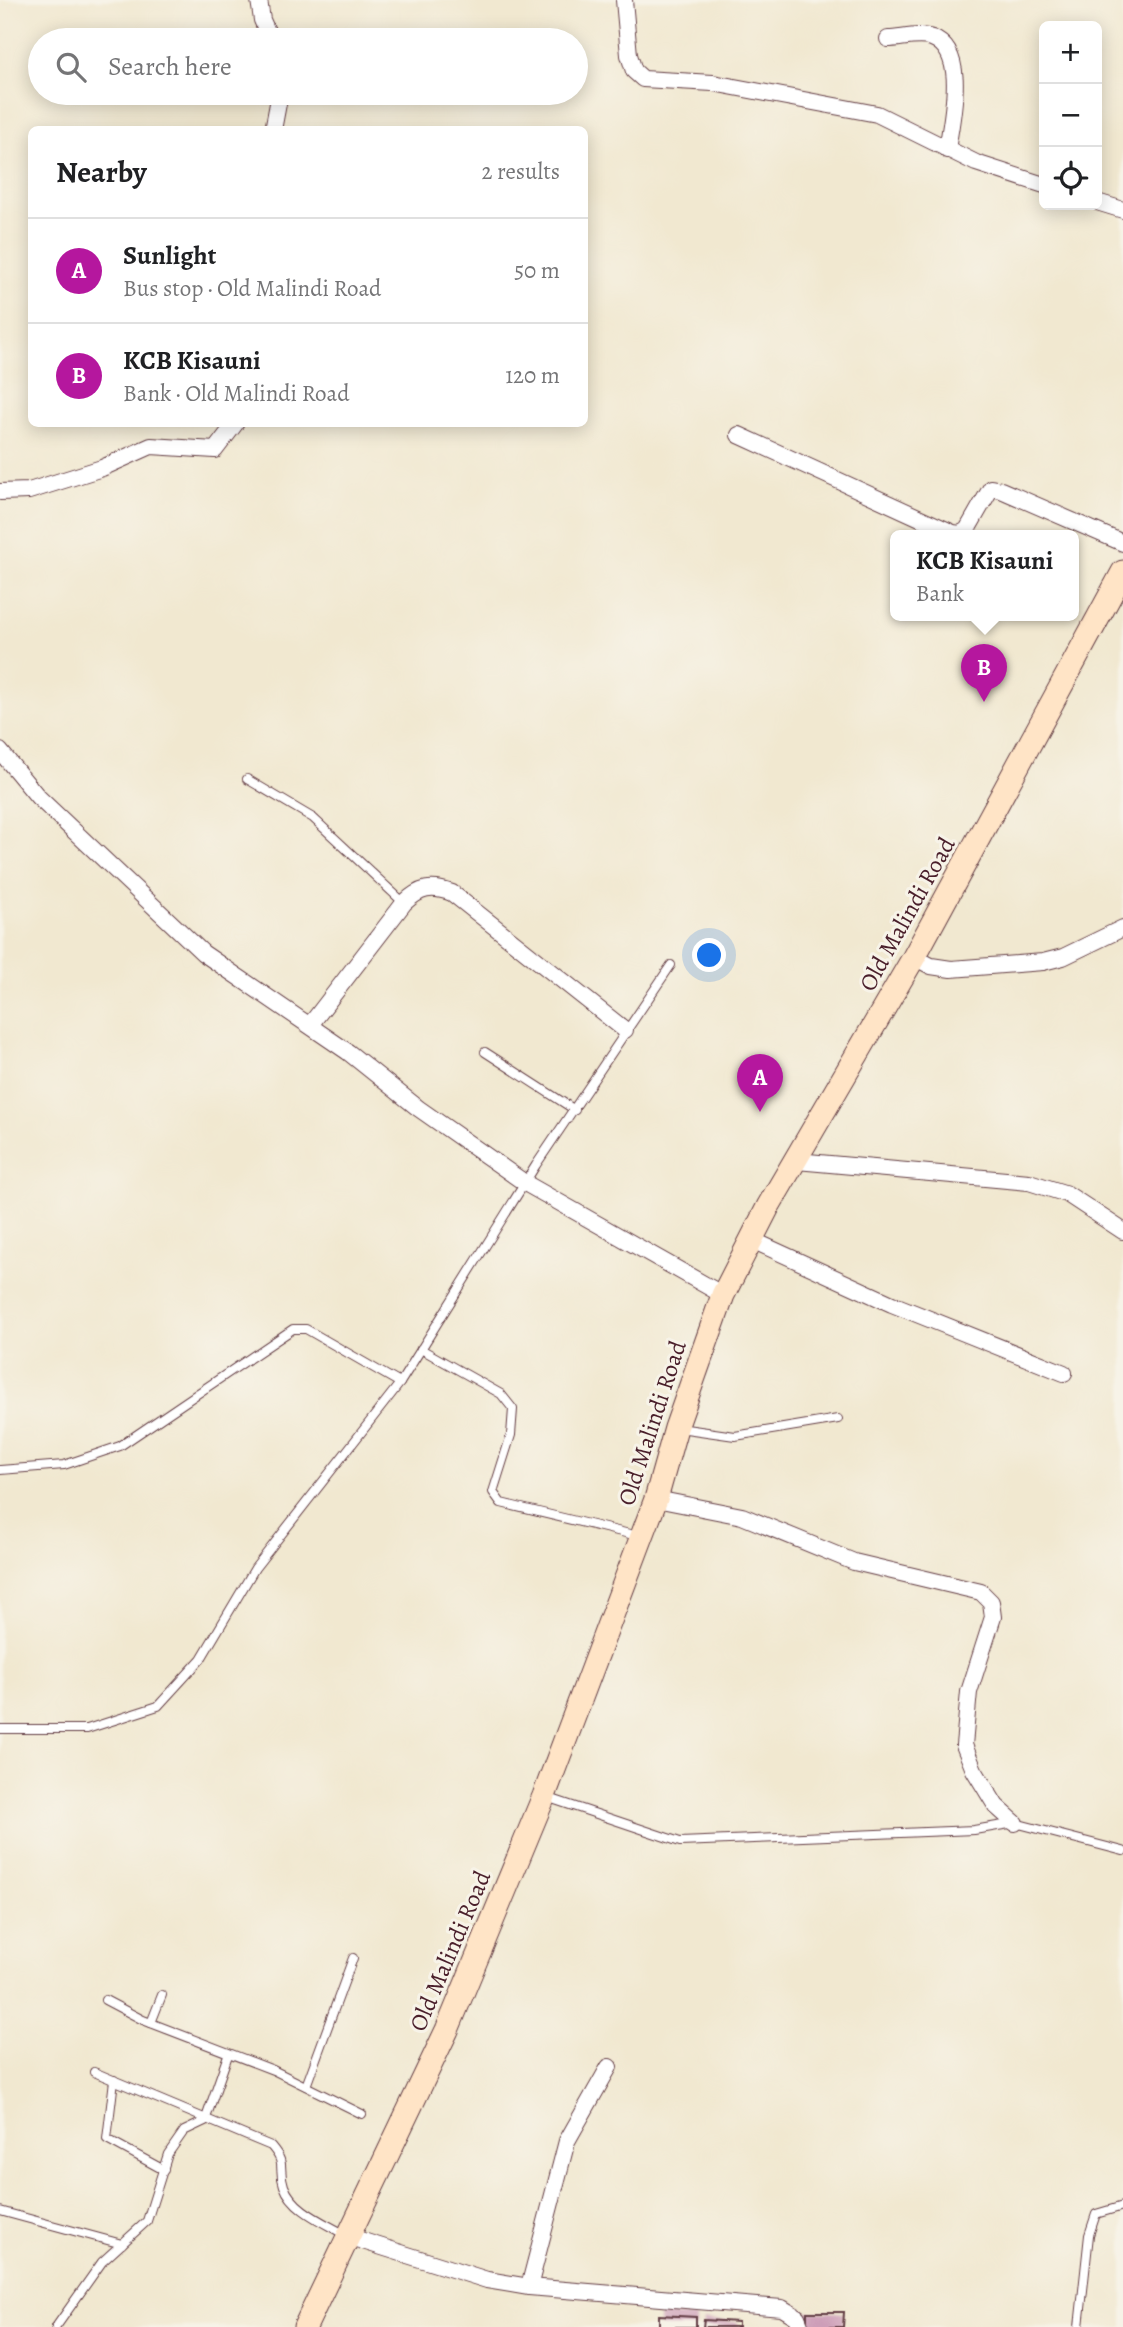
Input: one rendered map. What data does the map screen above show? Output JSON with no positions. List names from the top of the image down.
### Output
{
  "streets": {
    "main road": ["Old Malindi Road"]
  },
  "page": {
    "map_buttons": ["+", "−"],
    "search": "Search here",
    "heading": ["Nearby", "2 results"],
    "list": [
      {
        "mark": "A",
        "name": "Sunlight",
        "note": "Bus stop · Old Malindi Road",
        "value": "50 m"
      },
      {
        "mark": "B",
        "name": "KCB Kisauni",
        "note": "Bank · Old Malindi Road",
        "value": "120 m"
      }
    ],
    "popup": ["KCB Kisauni", "Bank"],
    "pins": ["B", "A"]
  }
}
